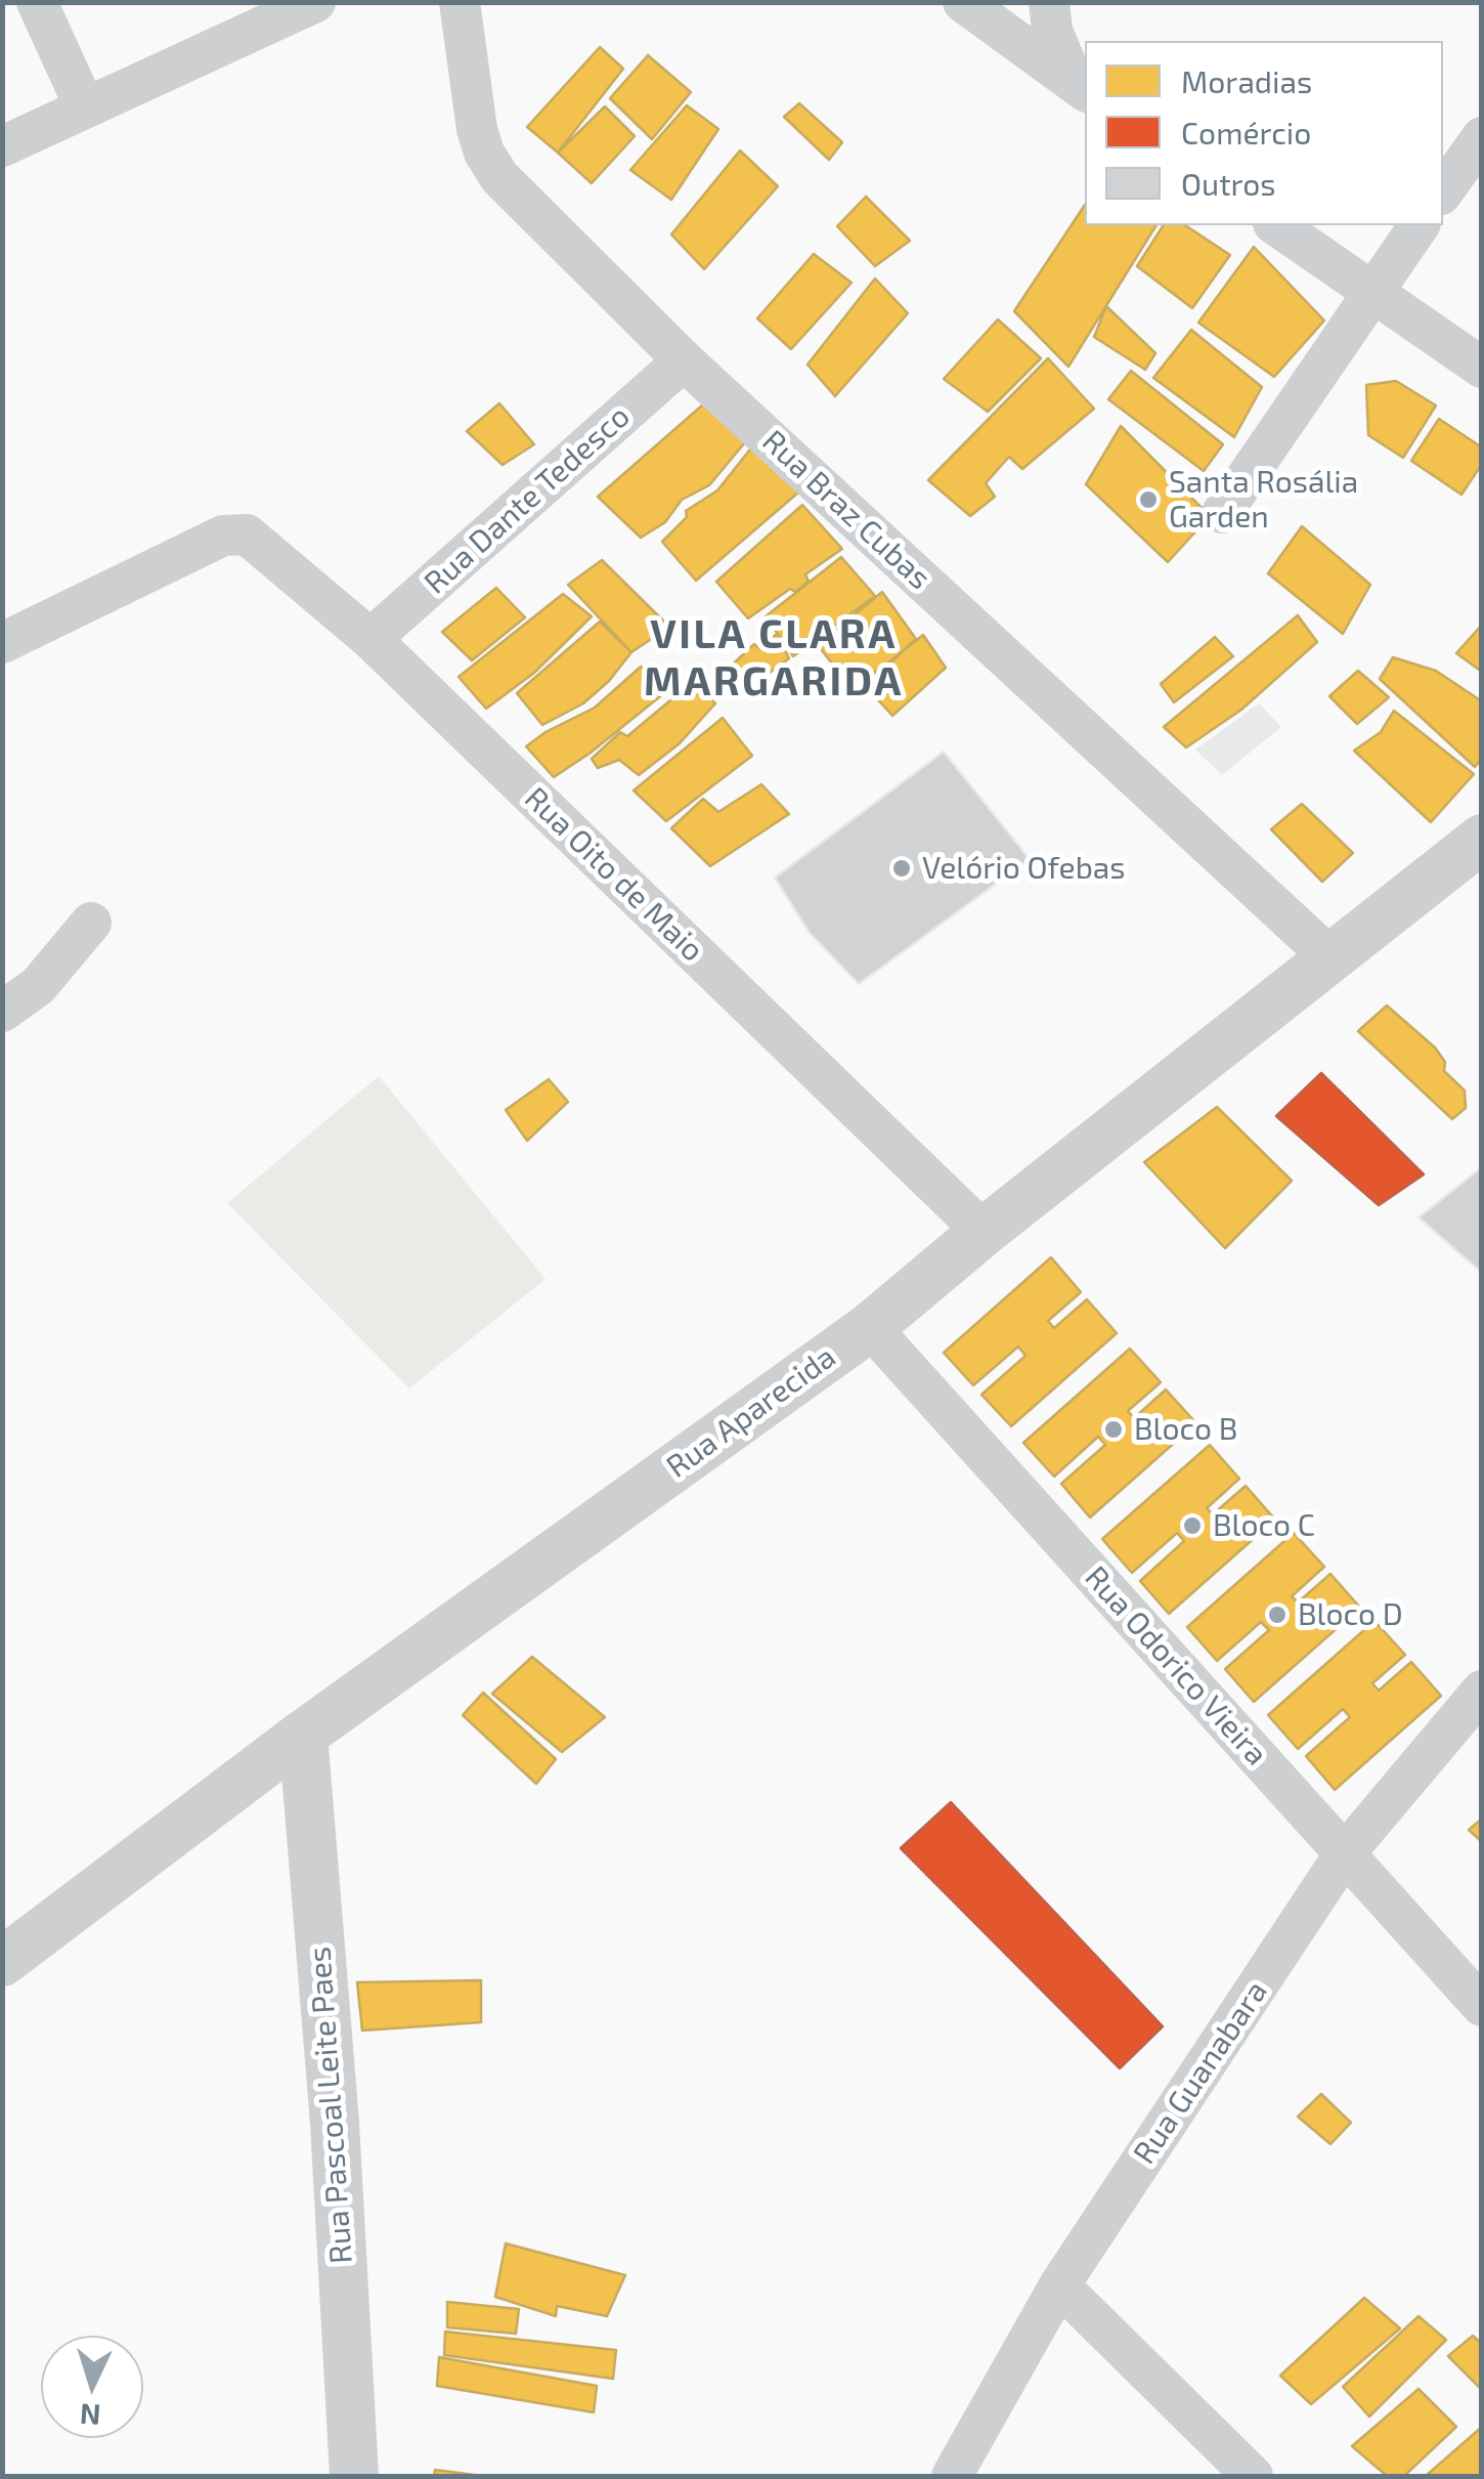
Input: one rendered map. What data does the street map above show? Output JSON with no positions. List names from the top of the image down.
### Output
{
  "streets": {
    "street": [
      "Rua Dante Tedesco",
      "Rua Braz Cubas",
      "Rua Oito de Maio",
      "Rua Aparecida",
      "Rua Odorico Vieira",
      "Rua Guanabara",
      "Rua Pascoal Leite Paes"
    ]
  },
  "crossings": [
    ["Rua Dante Tedesco", "Rua Braz Cubas"],
    ["Rua Dante Tedesco", "Rua Oito de Maio"],
    ["Rua Braz Cubas", "Rua Aparecida"],
    ["Rua Oito de Maio", "Rua Aparecida"],
    ["Rua Aparecida", "Rua Odorico Vieira"],
    ["Rua Aparecida", "Rua Pascoal Leite Paes"],
    ["Rua Odorico Vieira", "Rua Guanabara"]
  ],
  "districts": ["VILA CLARA MARGARIDA"],
  "places": [
    "Santa Rosália Garden",
    "Velório Ofebas",
    "Bloco B",
    "Bloco C",
    "Bloco D"
  ],
  "legend": ["Moradias", "Comércio", "Outros"],
  "north": "bottom"
}
